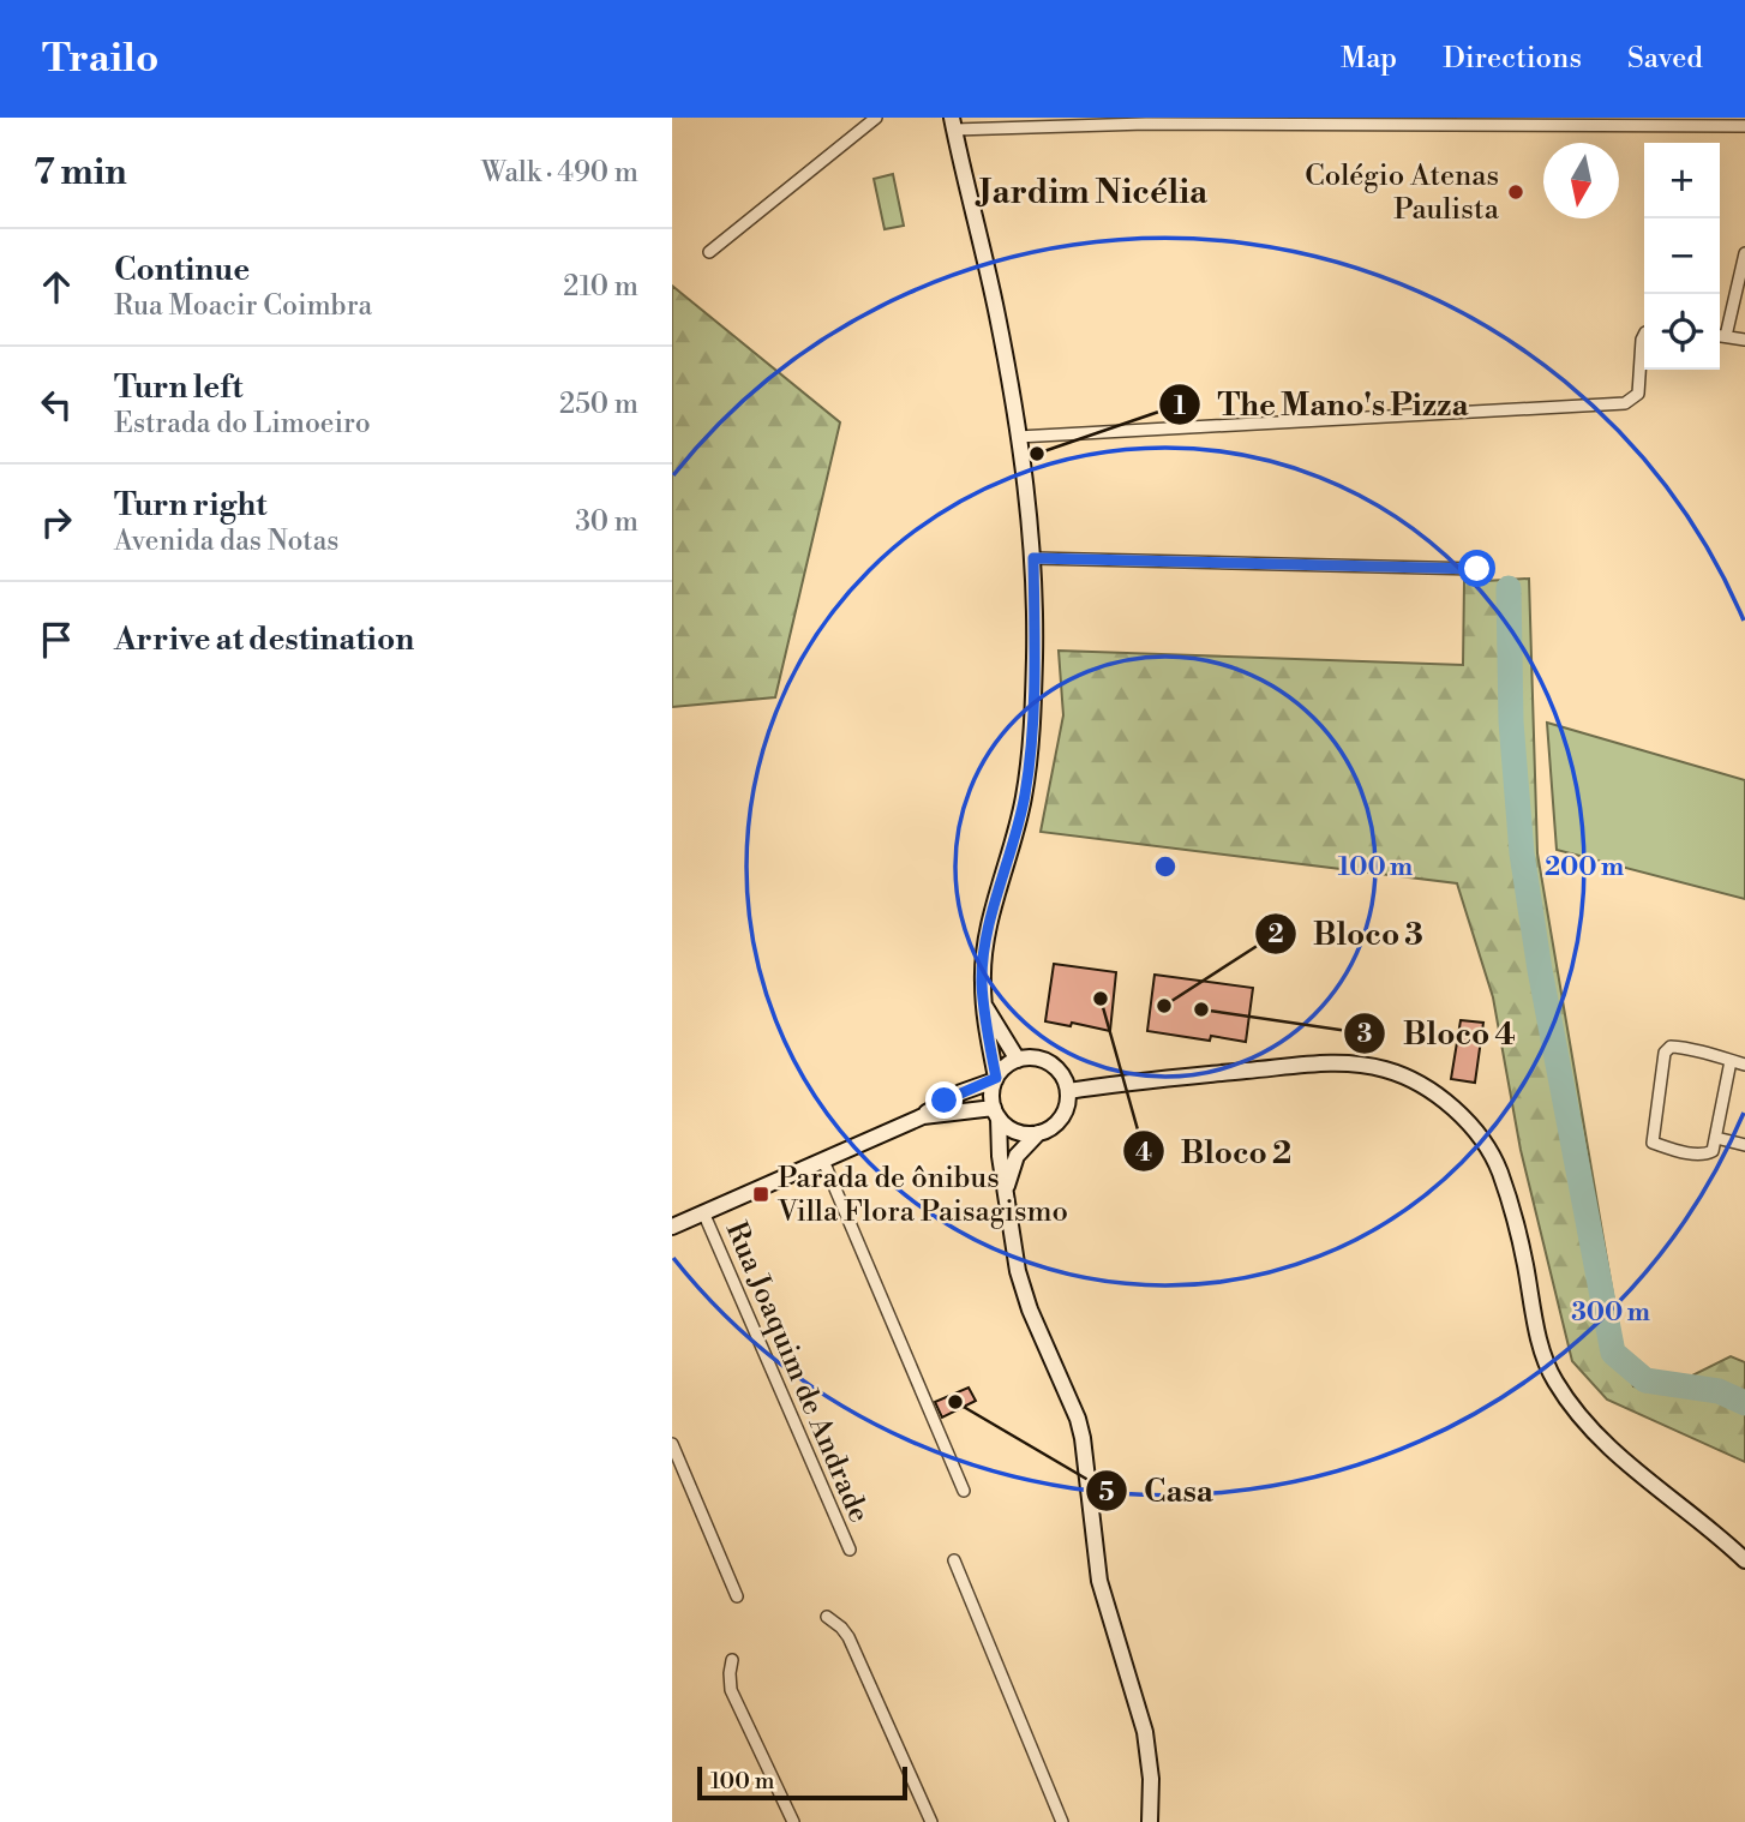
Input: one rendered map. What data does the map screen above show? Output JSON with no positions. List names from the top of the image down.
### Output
{
  "streets": {
    "street": ["Rua Joaquim de Andrade"]
  },
  "districts": ["Jardim Nicélia"],
  "places": {
    "other": [
      "Colégio Atenas Paulista",
      "The Mano's Pizza",
      "Bloco 2",
      "Bloco 3",
      "Bloco 4",
      "Casa"
    ],
    "transit": ["Parada de ônibus Villa Flora Paisagismo"]
  },
  "scale_bar": "100 m",
  "north": "bottom",
  "page": {
    "header": "Trailo",
    "nav": ["Map", "Directions", "Saved"],
    "heading": ["7 min", "Walk · 490 m"],
    "map_buttons": ["+", "−"],
    "list": [
      ["Continue", "Rua Moacir Coimbra", "210 m"],
      ["Turn left", "Estrada do Limoeiro", "250 m"],
      ["Turn right", "Avenida das Notas", "30 m"],
      "Arrive at destination"
    ],
    "scale": "100 m"
  },
  "rings": ["100 m", "200 m", "300 m"]
}
